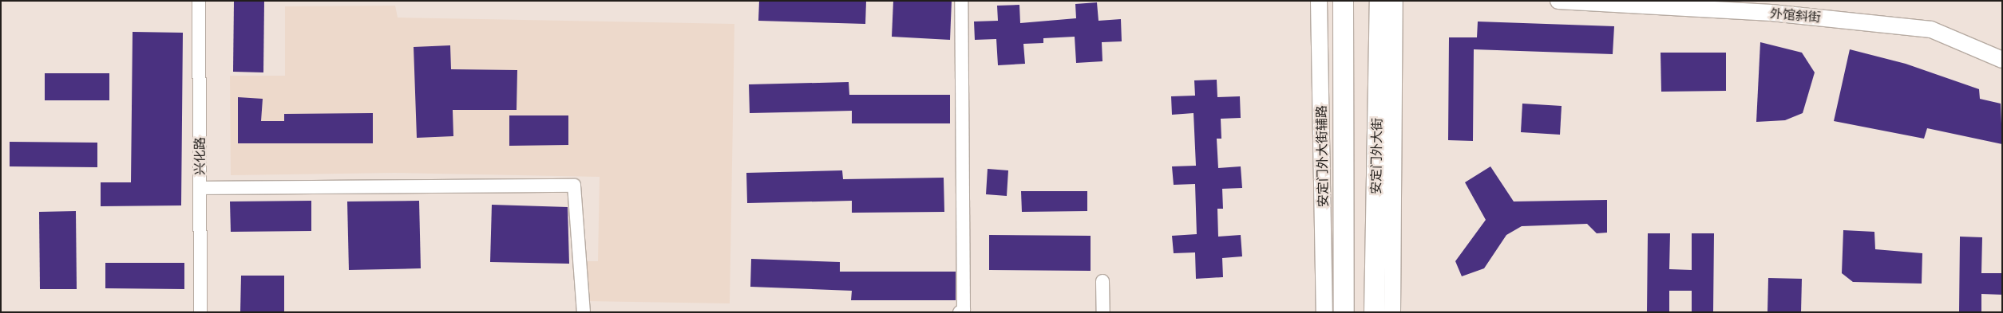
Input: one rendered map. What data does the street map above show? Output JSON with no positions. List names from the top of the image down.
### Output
{
  "streets": {
    "main road": ["安定门外大街"],
    "street": ["外馆斜街", "兴化路", "安定门外大街辅路"]
  }
}
